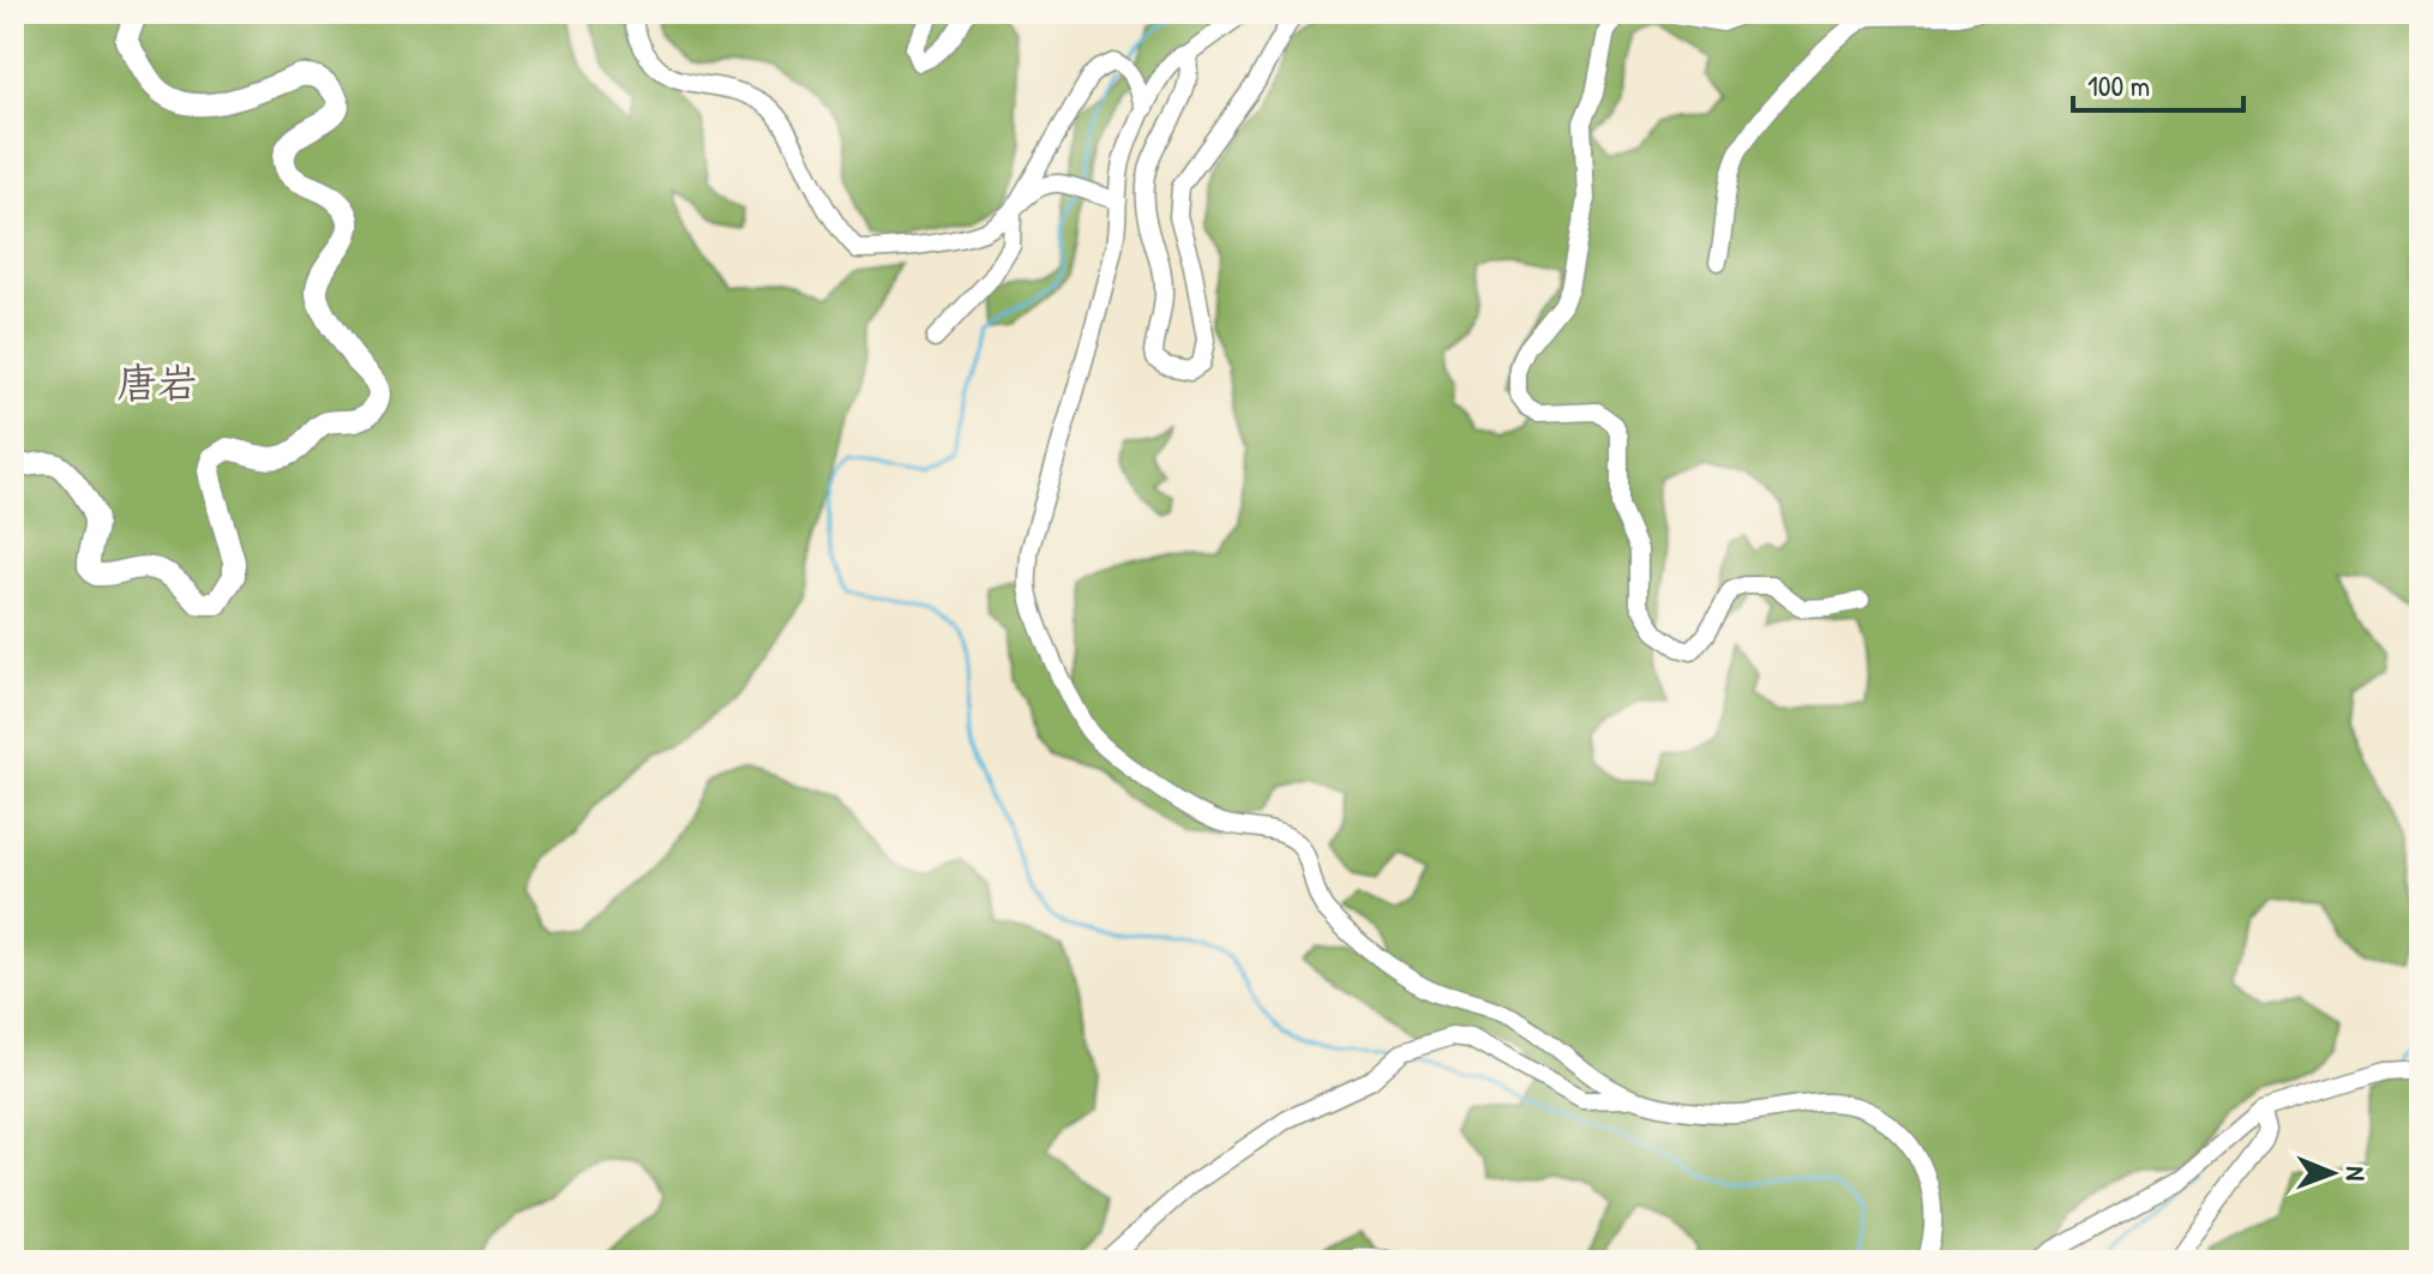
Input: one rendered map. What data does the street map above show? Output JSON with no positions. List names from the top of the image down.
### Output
{
  "districts": ["唐岩"],
  "scale_bar": "100 m",
  "north": "right"
}
